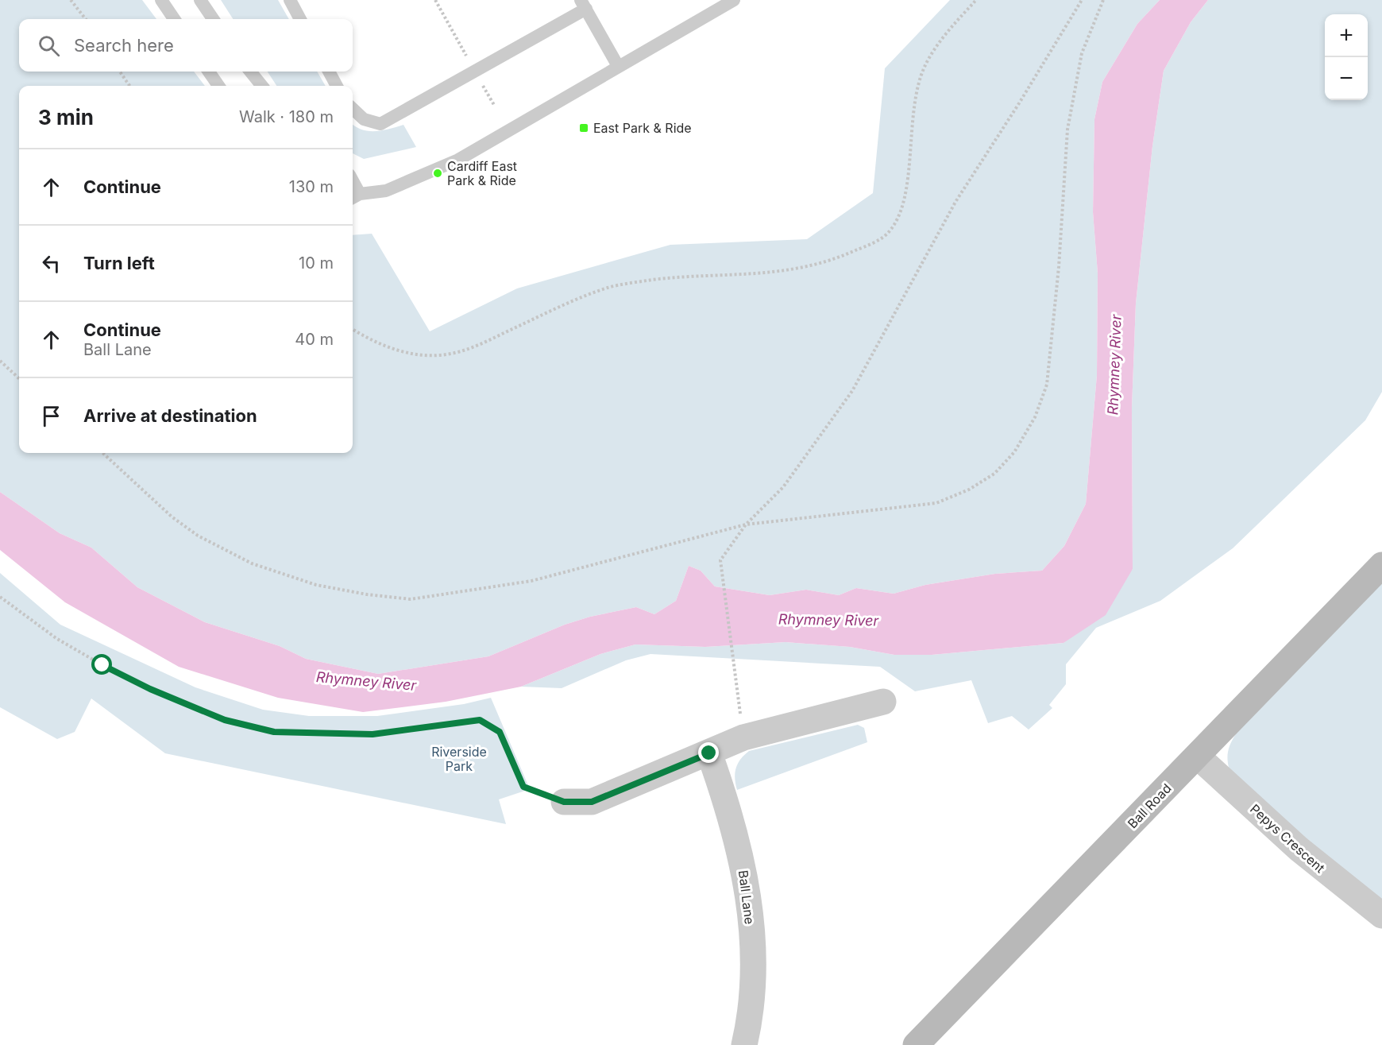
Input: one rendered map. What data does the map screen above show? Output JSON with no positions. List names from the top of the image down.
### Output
{
  "streets": {
    "street": ["Ball Road", "Pepys Crescent", "Ball Lane"]
  },
  "crossings": [
    ["Ball Road", "Pepys Crescent"]
  ],
  "water": ["Rhymney River"],
  "parks": ["Riverside Park"],
  "places": {
    "transit": ["East Park & Ride"],
    "other": ["Cardiff East Park & Ride"]
  },
  "page": {
    "map_buttons": ["+", "−"],
    "search": "Search here",
    "heading": ["3 min", "Walk · 180 m"],
    "list": [
      ["Continue", "130 m"],
      ["Turn left", "10 m"],
      ["Continue", "Ball Lane", "40 m"],
      "Arrive at destination"
    ]
  }
}
